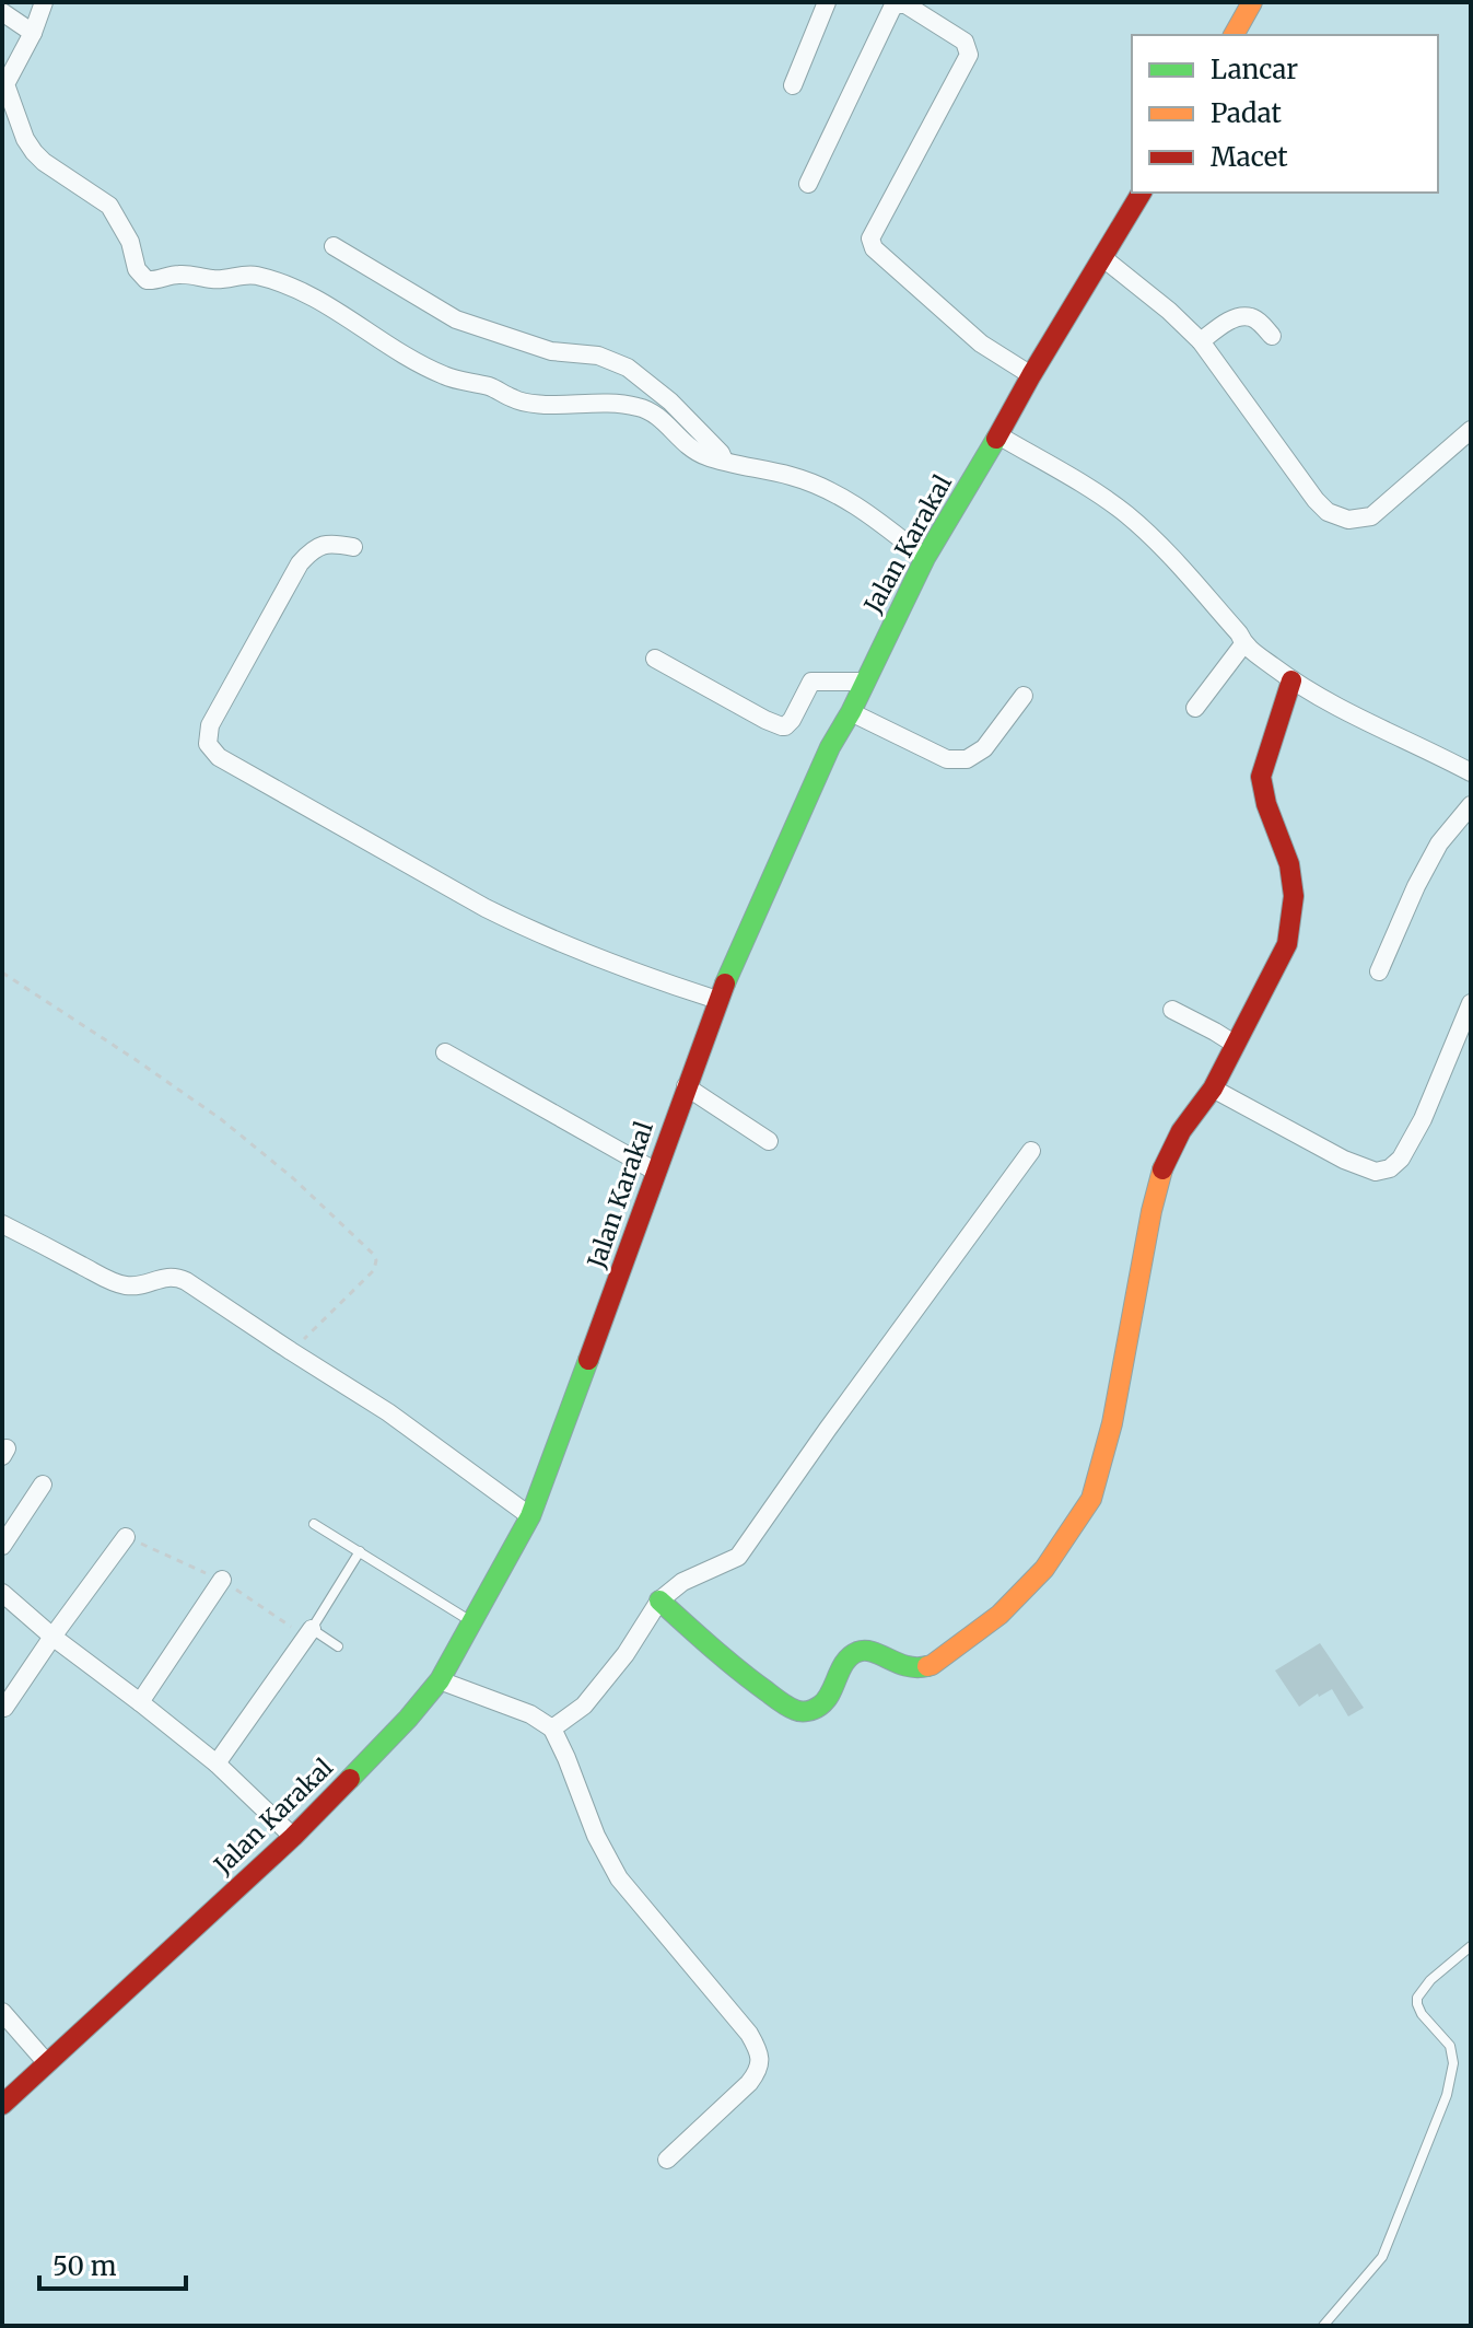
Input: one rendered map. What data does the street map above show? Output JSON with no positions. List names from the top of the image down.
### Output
{
  "streets": {
    "main road": ["Jalan Karakal"]
  },
  "legend": ["Lancar", "Padat", "Macet"],
  "scale_bar": "50 m"
}
